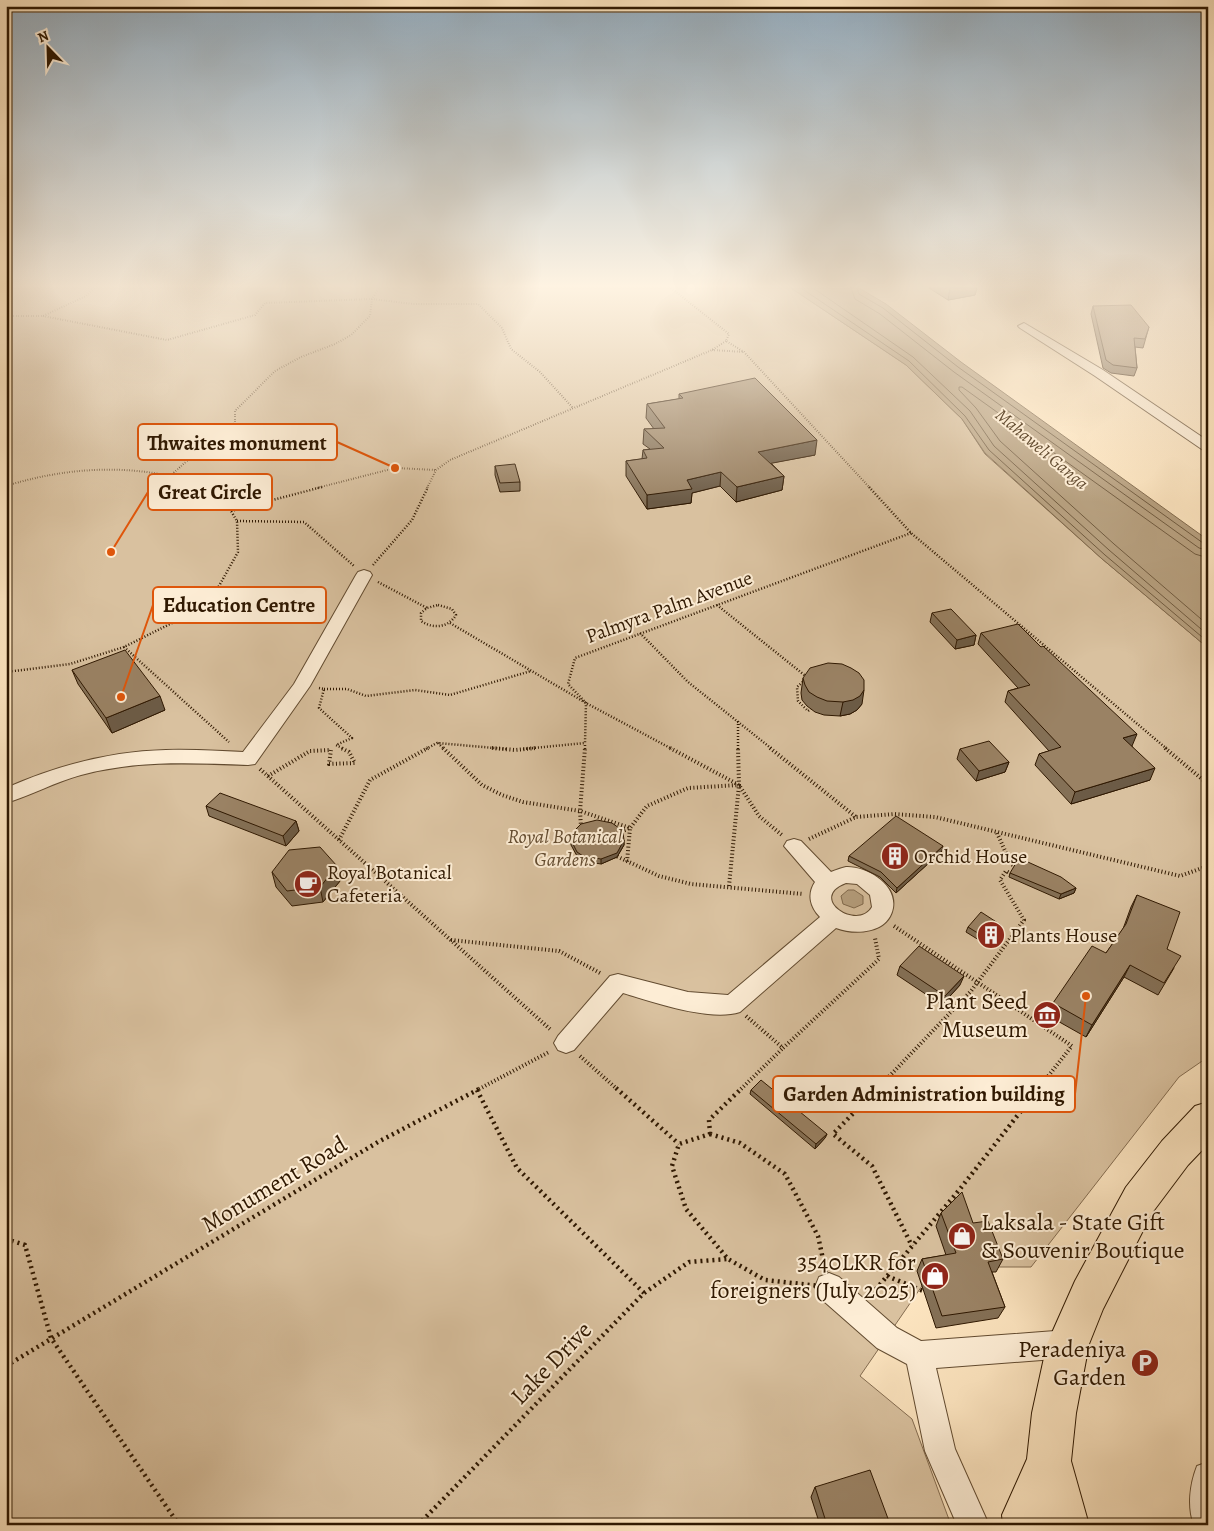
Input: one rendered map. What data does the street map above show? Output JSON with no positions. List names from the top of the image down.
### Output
{
  "streets": {
    "path": ["Palmyra Palm Avenue", "Monument Road", "Lake Drive"]
  },
  "water": ["Mahaweli Ganga"],
  "parks": ["Royal Botanical Gardens"],
  "places": {
    "other": [
      "Thwaites monument",
      "Great Circle",
      "Education Centre",
      "Garden Administration building"
    ],
    "building": ["Orchid House", "Plants House"],
    "cafe": ["Royal Botanical Cafeteria"],
    "museum": ["Plant Seed Museum"],
    "shop": ["Laksala - State Gift & Souvenir Boutique", "3540LKR for foreigners (July 2025)"],
    "parking": ["Peradeniya Garden"]
  },
  "north": "top left"
}
